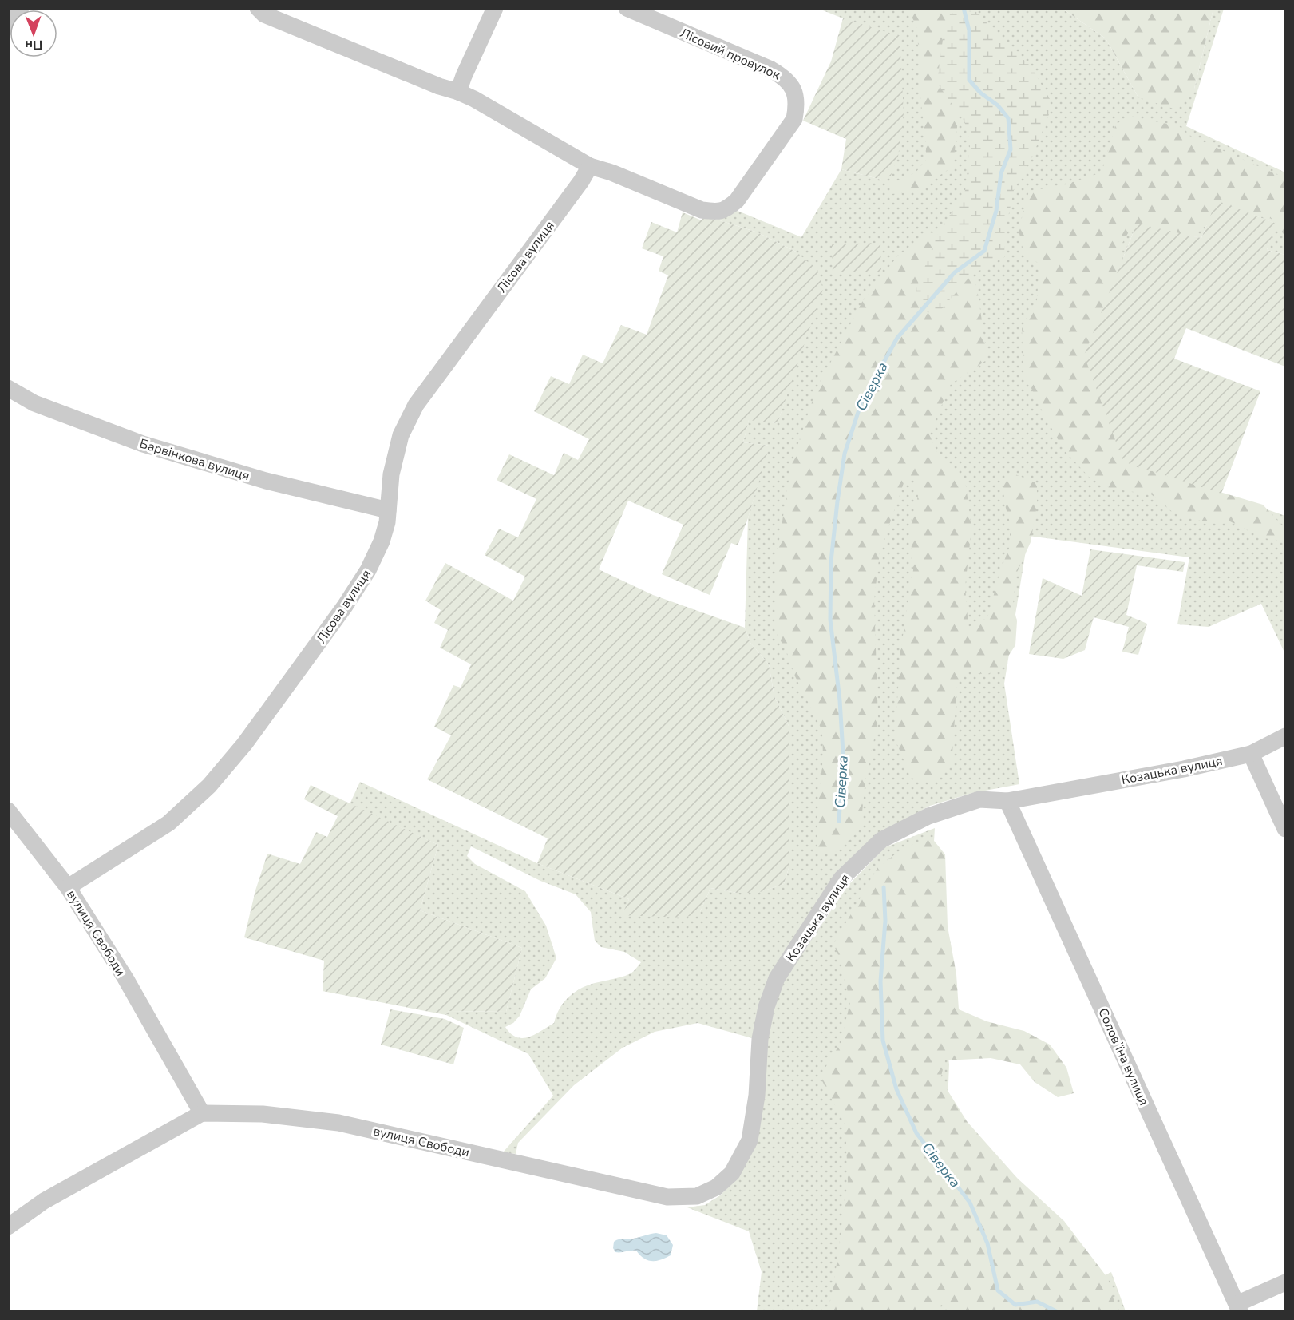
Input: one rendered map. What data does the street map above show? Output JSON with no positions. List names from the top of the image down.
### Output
{
  "streets": {
    "street": [
      "Лісовий провулок",
      "Лісова вулиця",
      "Барвінкова вулиця",
      "Козацька вулиця",
      "вулиця Свободи",
      "Соловʼїна вулиця"
    ]
  },
  "crossings": [
    ["Лісовий провулок", "Лісова вулиця"],
    ["Лісова вулиця", "Барвінкова вулиця"],
    ["Лісова вулиця", "вулиця Свободи"],
    ["Козацька вулиця", "вулиця Свободи"],
    ["Козацька вулиця", "Соловʼїна вулиця"]
  ],
  "water": ["Сіверка"],
  "north": "bottom"
}
